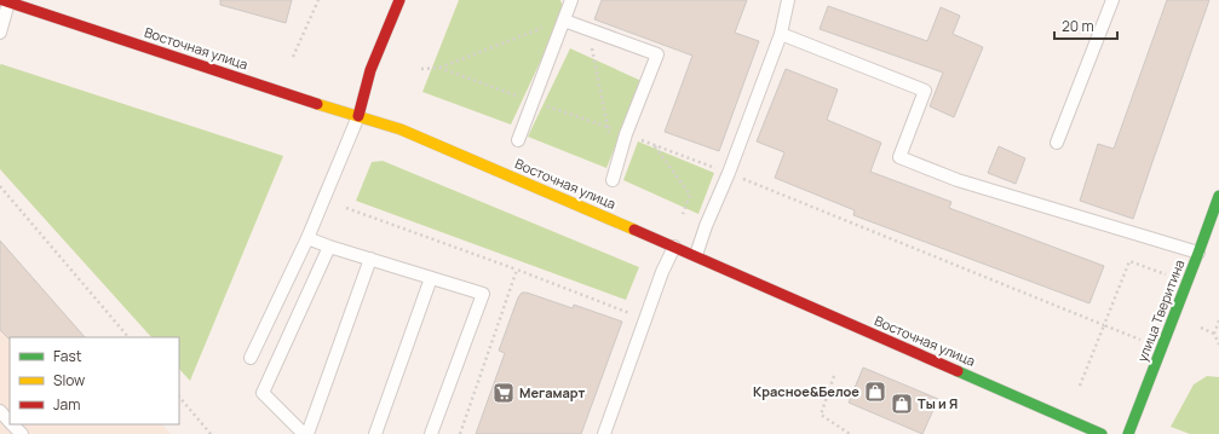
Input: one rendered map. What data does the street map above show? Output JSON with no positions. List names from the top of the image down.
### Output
{
  "streets": {
    "main road": ["Восточная улица", "улица Тверитина"]
  },
  "places": {
    "shop": ["Красное&Белое", "Ты и Я"],
    "supermarket": ["Мегамарт"]
  },
  "legend": ["Fast", "Slow", "Jam"],
  "scale_bar": "20 m"
}
